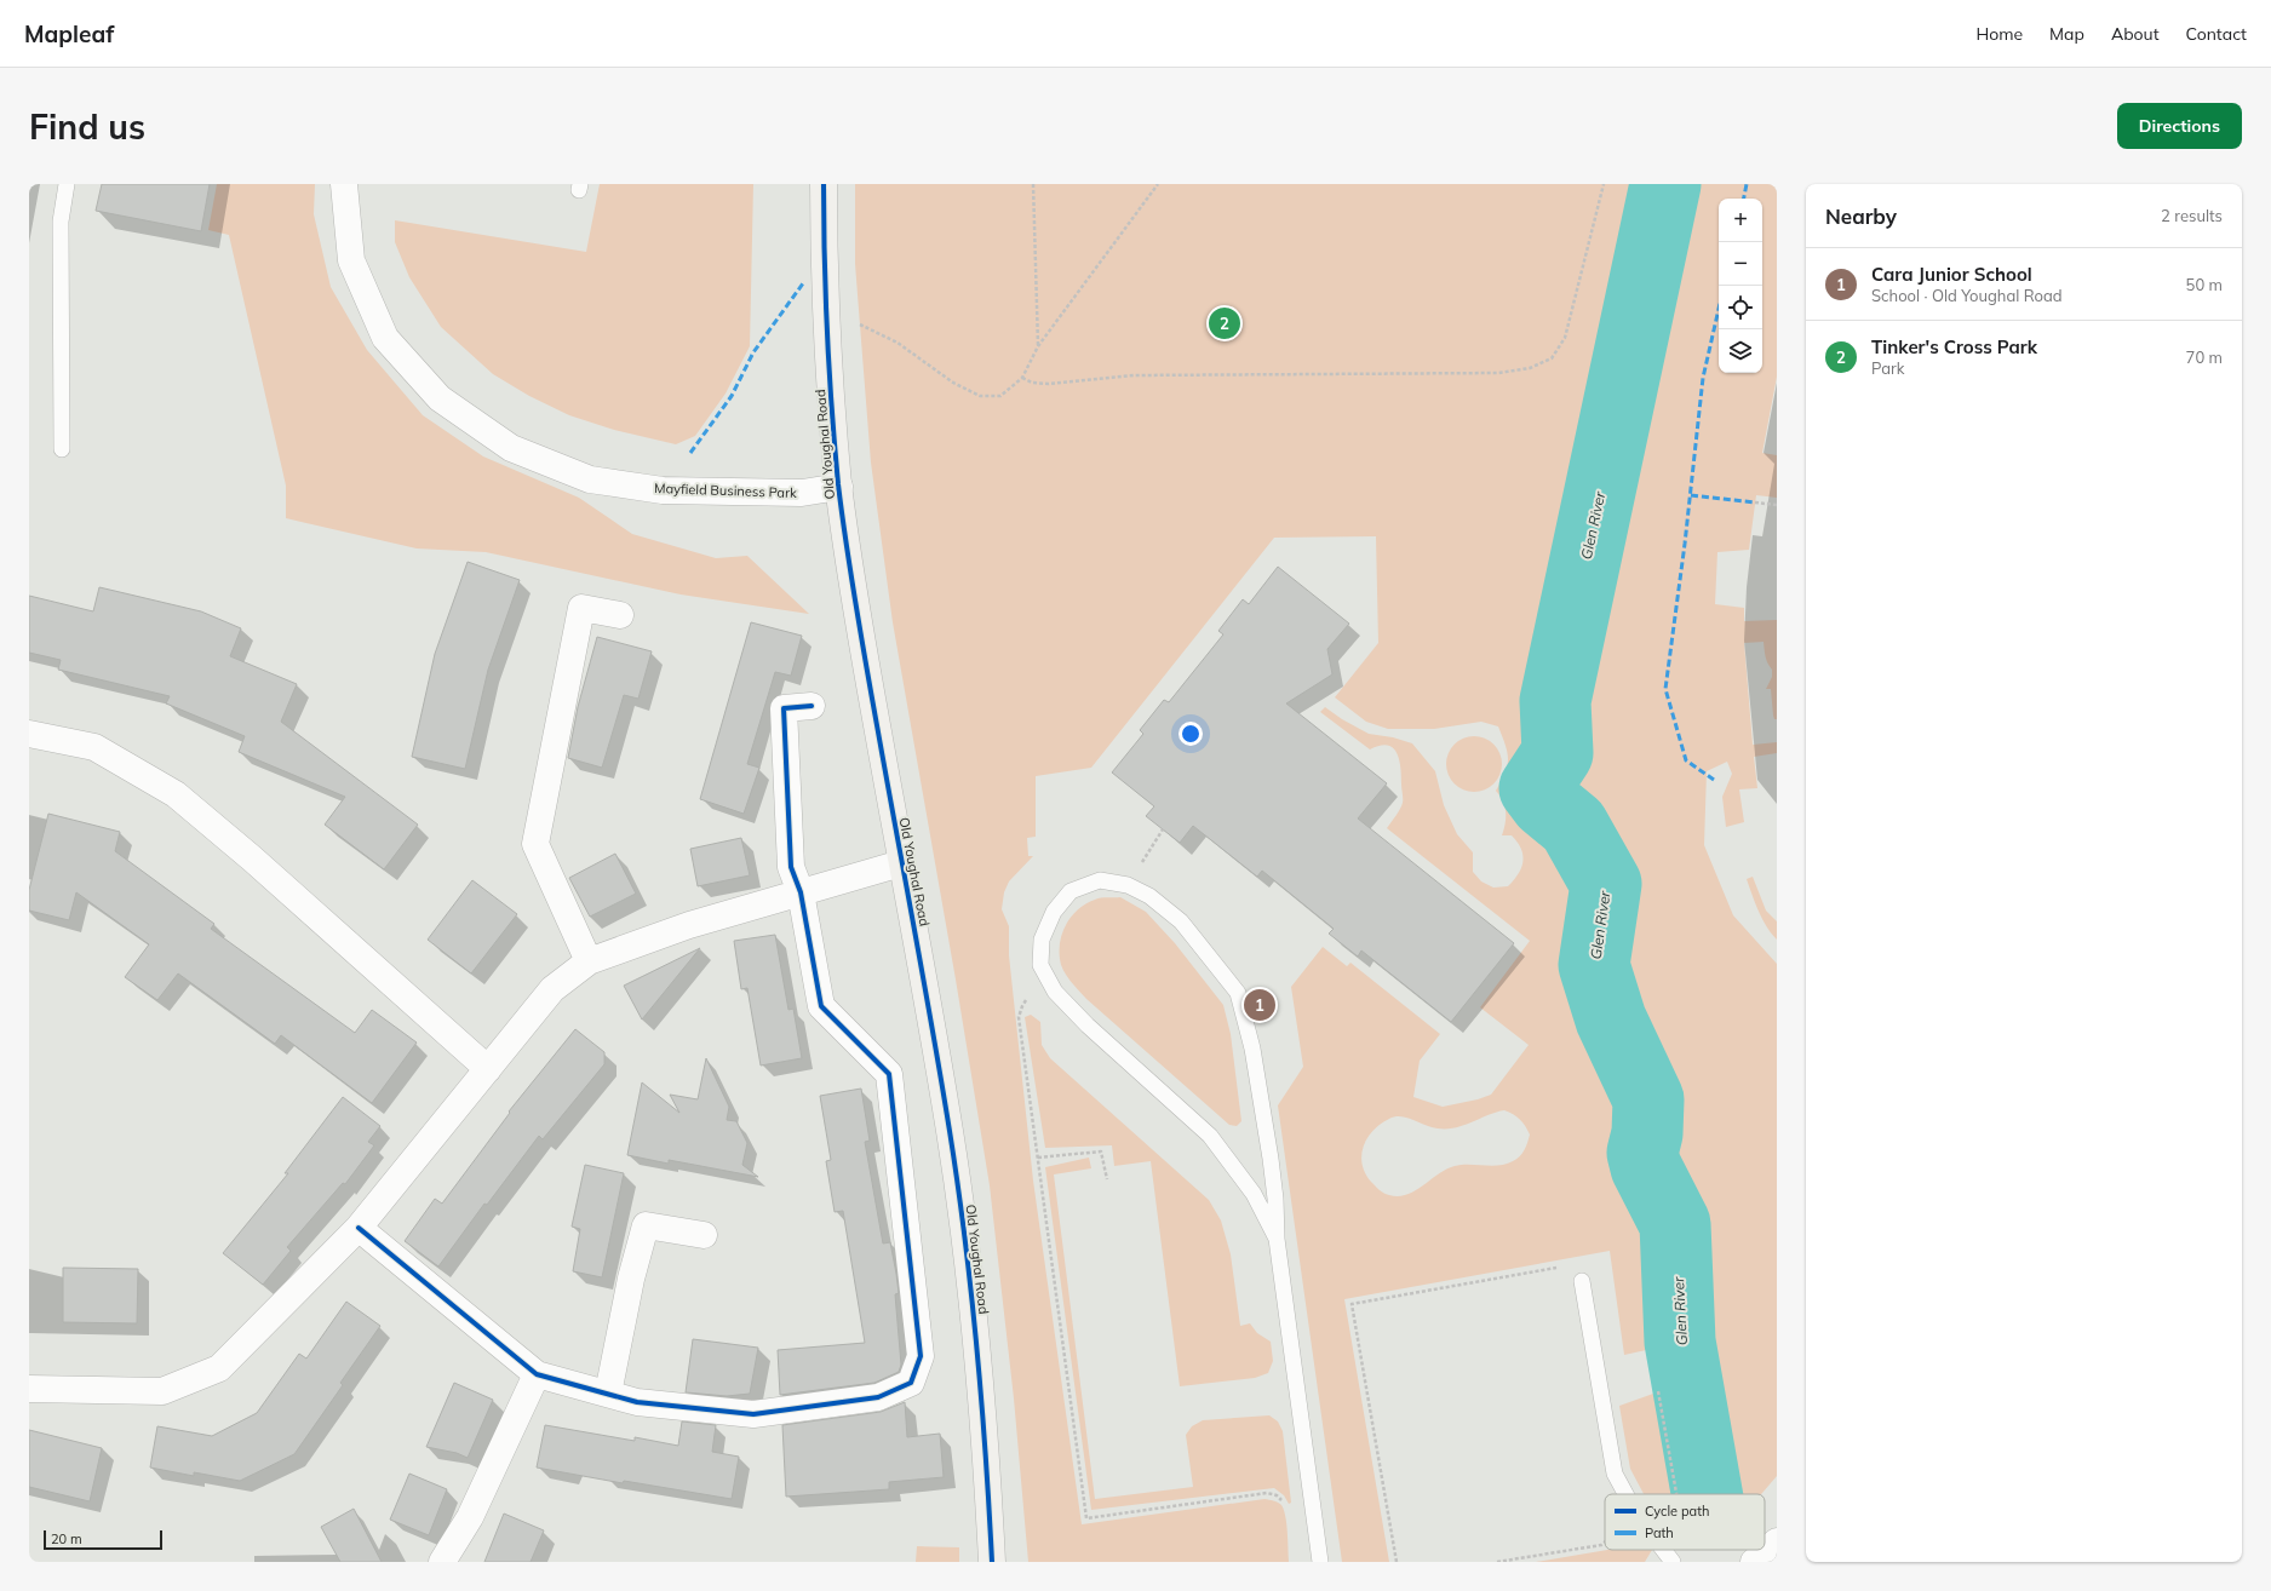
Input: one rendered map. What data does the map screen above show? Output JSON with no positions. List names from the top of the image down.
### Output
{
  "streets": {
    "main road": ["Old Youghal Road"],
    "street": ["Mayfield Business Park"]
  },
  "crossings": [
    ["Old Youghal Road", "Mayfield Business Park"]
  ],
  "water": ["Glen River"],
  "legend": ["Cycle path", "Path"],
  "scale_bar": "20 m",
  "page": {
    "header": "Mapleaf",
    "nav": [
      "Home",
      "Map",
      "About",
      "Contact"
    ],
    "buttons": "Directions",
    "title": "Find us",
    "heading": ["Nearby", "2 results"],
    "map_buttons": ["+", "−"],
    "list": [
      {
        "mark": "1",
        "name": "Cara Junior School",
        "note": "School · Old Youghal Road",
        "value": "50 m"
      },
      {
        "mark": "2",
        "name": "Tinker's Cross Park",
        "note": "Park",
        "value": "70 m"
      }
    ],
    "pins": ["2", "1"],
    "scale": "20 m"
  }
}
